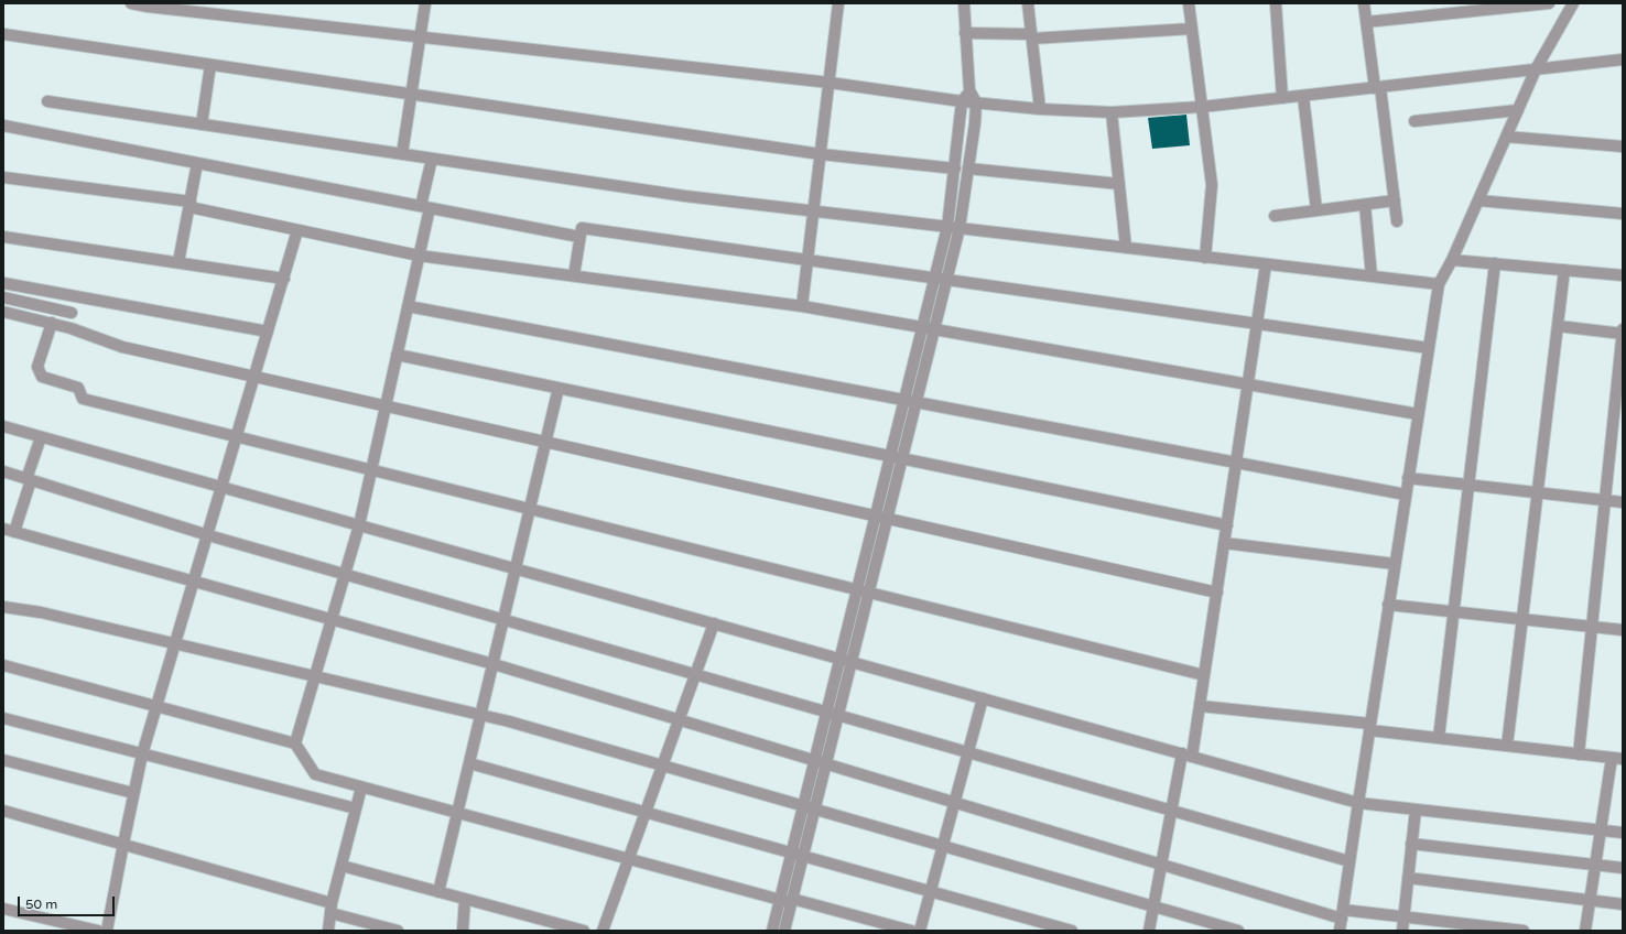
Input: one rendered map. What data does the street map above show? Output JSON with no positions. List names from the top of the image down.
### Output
{
  "scale_bar": "50 m"
}
